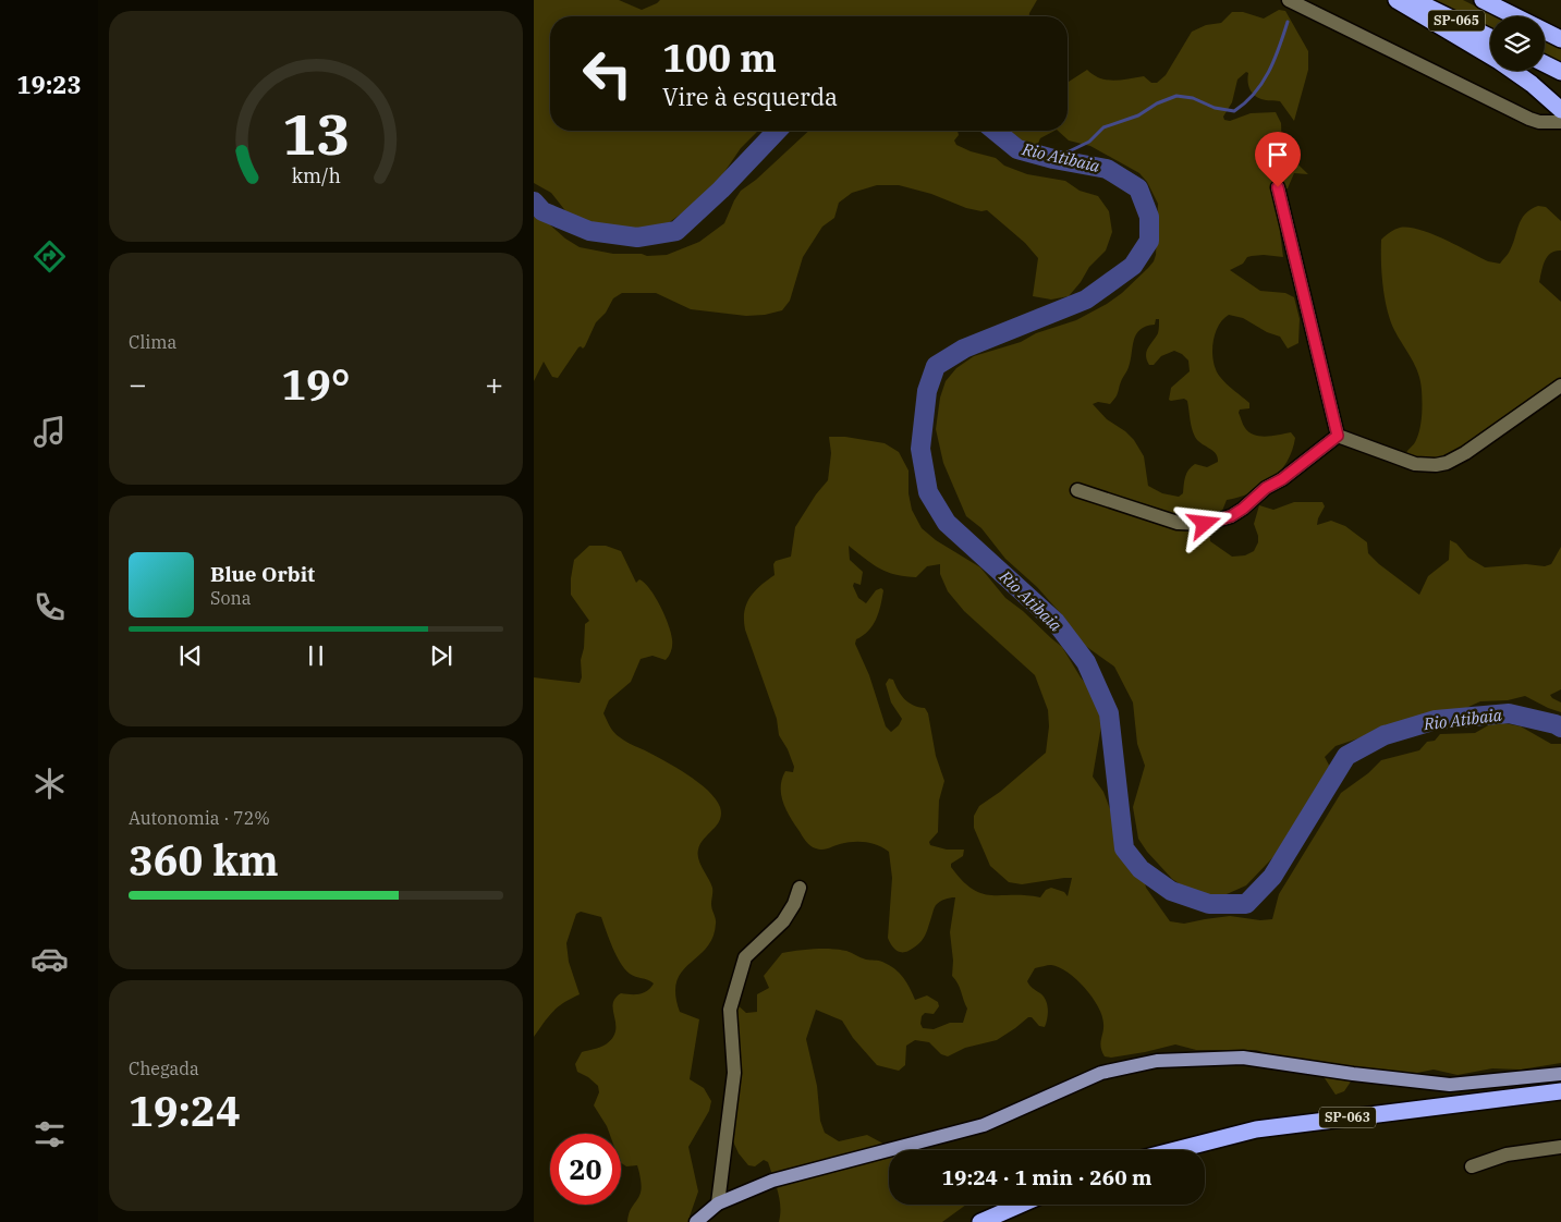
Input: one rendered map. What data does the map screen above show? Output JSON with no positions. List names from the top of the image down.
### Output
{
  "streets": {
    "highway": ["SP-065", "SP-063"]
  },
  "water": ["Rio Atibaia"],
  "page": {
    "tabs": "19:23",
    "turn": ["100 m", "Vire à esquerda"],
    "tile": [
      "Clima",
      ["Autonomia · 72%", "360 km"],
      ["Chegada", "19:24"]
    ],
    "heat": ["−", "19°", "+"],
    "song": ["Blue Orbit", "Sona"],
    "limit": "20",
    "trip": "19:24 · 1 min · 260 m",
    "gauge": ["13", "km/h"]
  }
}
